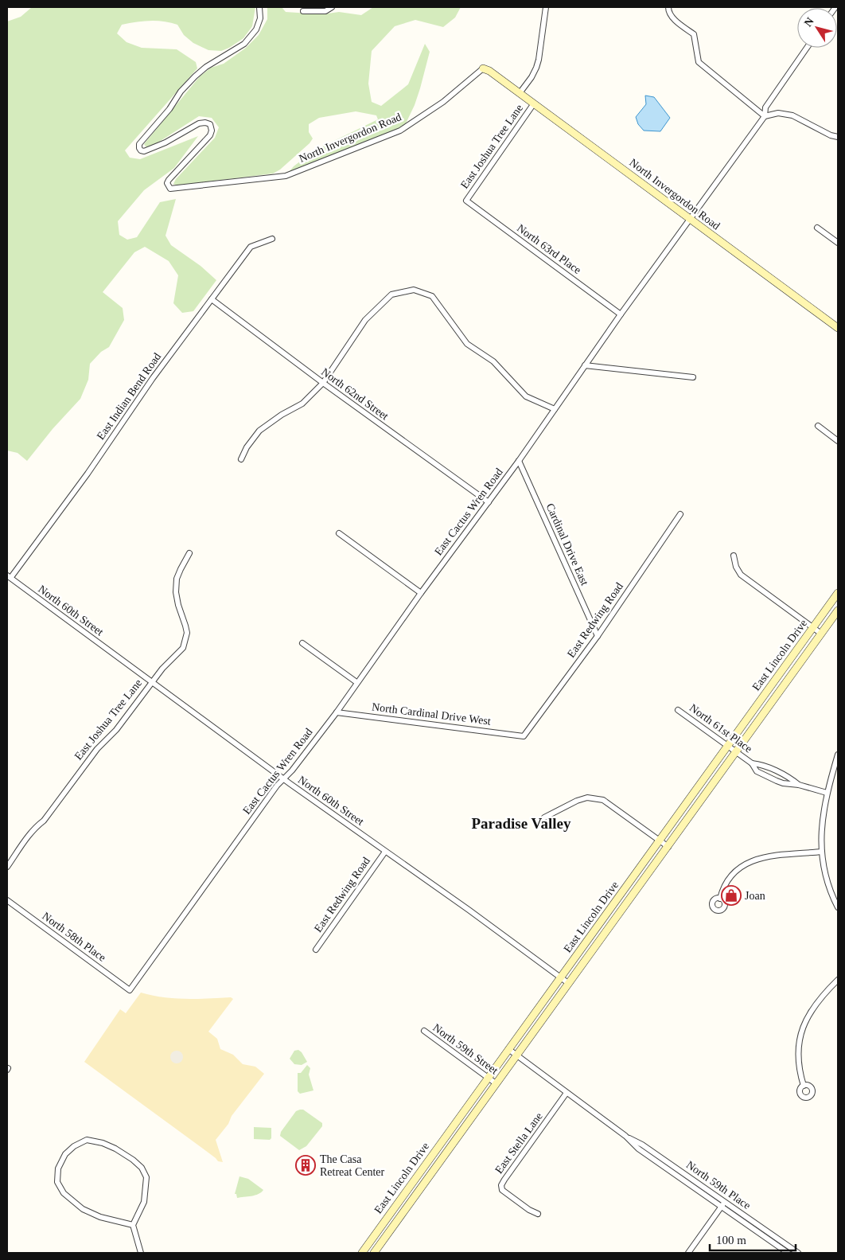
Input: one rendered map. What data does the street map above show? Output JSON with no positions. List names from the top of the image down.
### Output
{
  "streets": {
    "main road": ["North Invergordon Road", "East Lincoln Drive"],
    "street": [
      "East Joshua Tree Lane",
      "North 63rd Place",
      "North 62nd Street",
      "East Indian Bend Road",
      "East Cactus Wren Road",
      "Cardinal Drive East",
      "North 60th Street",
      "East Redwing Road",
      "North Cardinal Drive West",
      "North 61st Place",
      "North 58th Place",
      "North 59th Street",
      "East Stella Lane",
      "North 59th Place"
    ]
  },
  "crossings": [
    ["North Invergordon Road", "East Joshua Tree Lane"],
    ["North Invergordon Road", "East Cactus Wren Road"],
    ["East Joshua Tree Lane", "North 63rd Place"],
    ["East Joshua Tree Lane", "North 60th Street"],
    ["North 63rd Place", "East Cactus Wren Road"],
    ["North 62nd Street", "East Indian Bend Road"],
    ["North 62nd Street", "East Cactus Wren Road"],
    ["East Indian Bend Road", "North 60th Street"],
    ["East Cactus Wren Road", "Cardinal Drive East"],
    ["East Cactus Wren Road", "North 60th Street"],
    ["East Cactus Wren Road", "North Cardinal Drive West"],
    ["East Cactus Wren Road", "North 58th Place"],
    ["Cardinal Drive East", "East Redwing Road"],
    ["North 60th Street", "East Redwing Road"],
    ["North 60th Street", "East Lincoln Drive"],
    ["East Redwing Road", "North Cardinal Drive West"],
    ["East Lincoln Drive", "North 61st Place"],
    ["East Lincoln Drive", "North 59th Street"],
    ["East Lincoln Drive", "North 59th Place"],
    ["East Stella Lane", "North 59th Place"]
  ],
  "districts": ["Paradise Valley"],
  "places": {
    "shop": ["Joan"],
    "building": ["The Casa Retreat Center"]
  },
  "scale_bar": "100 m",
  "north": "top left"
}
